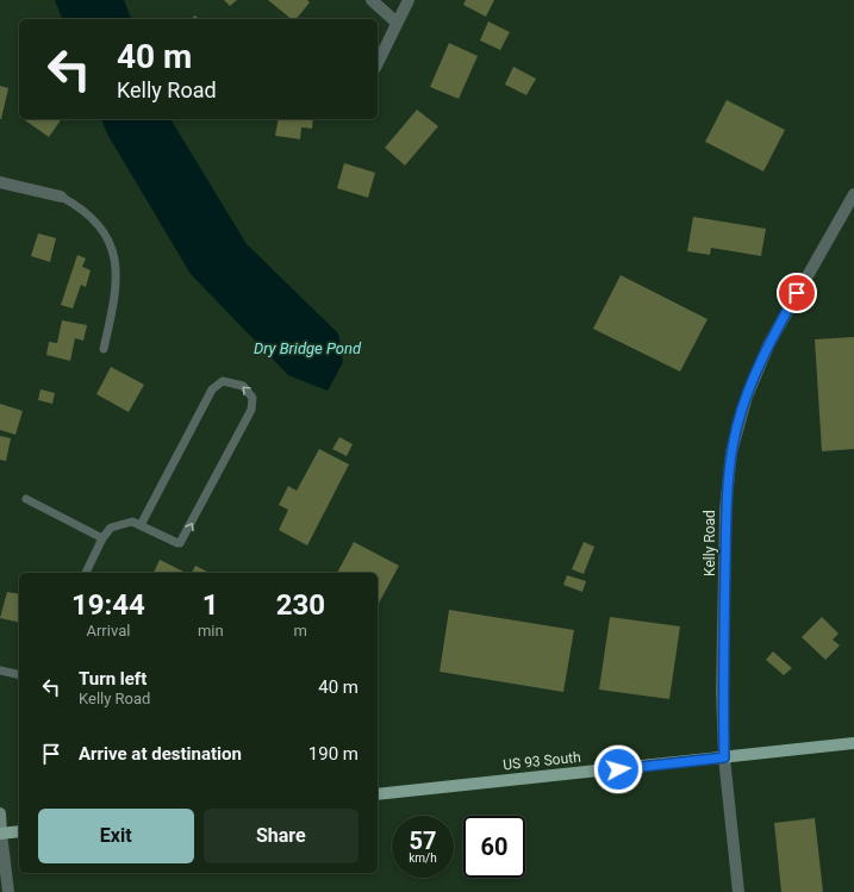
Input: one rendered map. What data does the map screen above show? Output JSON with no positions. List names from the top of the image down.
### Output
{
  "streets": {
    "main road": ["US 93 South"],
    "street": ["Kelly Road"]
  },
  "crossings": [
    ["Kelly Road", "US 93 South"]
  ],
  "water": ["Dry Bridge Pond"],
  "page": {
    "turn": ["40 m", "Kelly Road"],
    "eta": [
      "19:44",
      "Arrival",
      "1",
      "min",
      "230",
      "m"
    ],
    "list": [
      {
        "name": "Turn left",
        "note": "Kelly Road",
        "value": "40 m"
      },
      {
        "name": "Arrive at destination",
        "value": "190 m"
      }
    ],
    "buttons": ["Exit", "Share"],
    "speed": "57 km/h",
    "limit": "60"
  }
}
